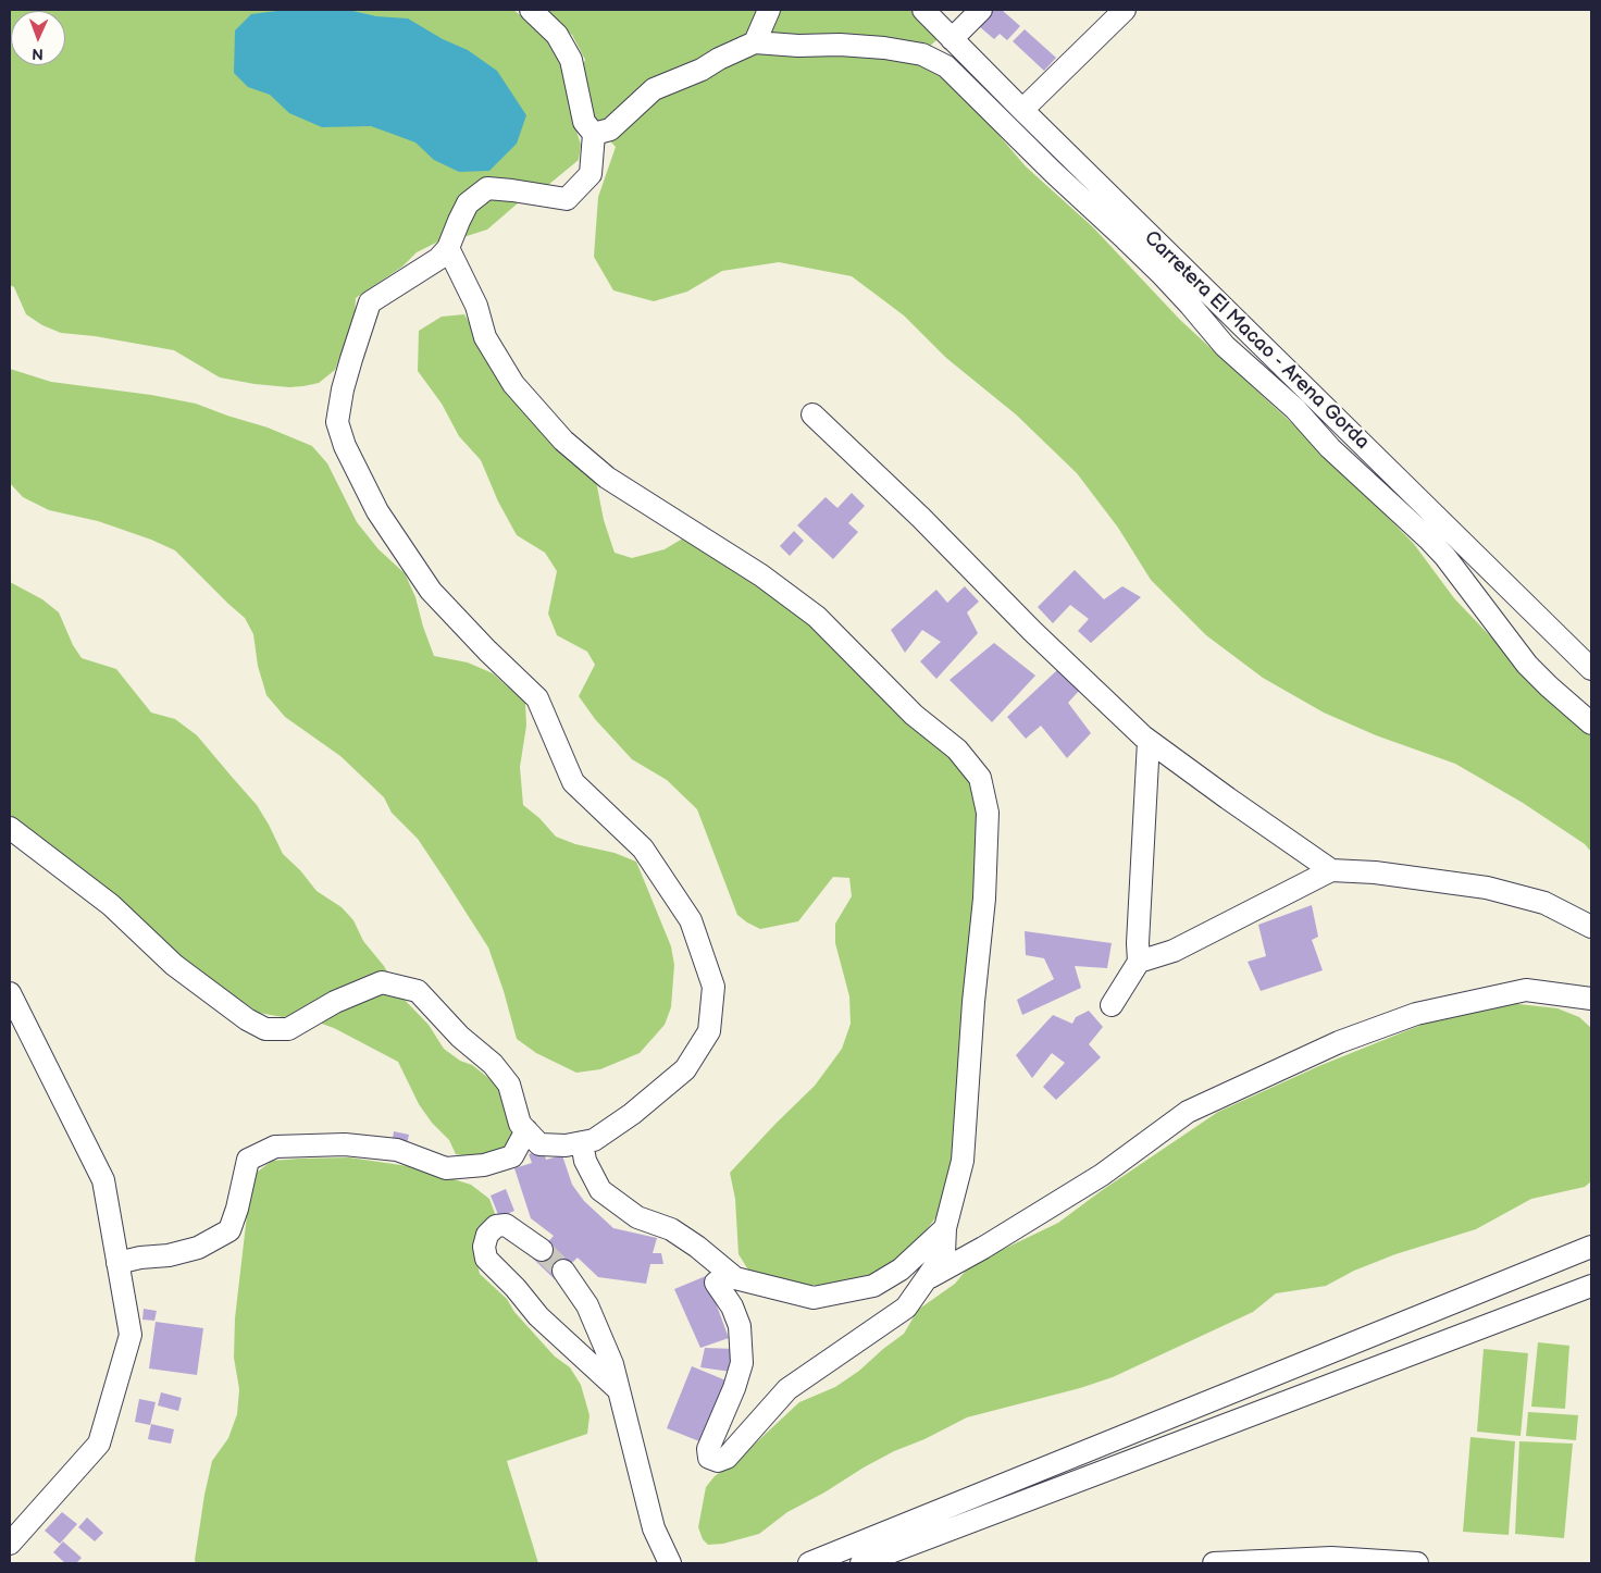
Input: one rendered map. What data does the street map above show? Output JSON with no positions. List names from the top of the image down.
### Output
{
  "streets": {
    "street": ["Carretera El Macao - Arena Gorda"]
  },
  "north": "bottom"
}
